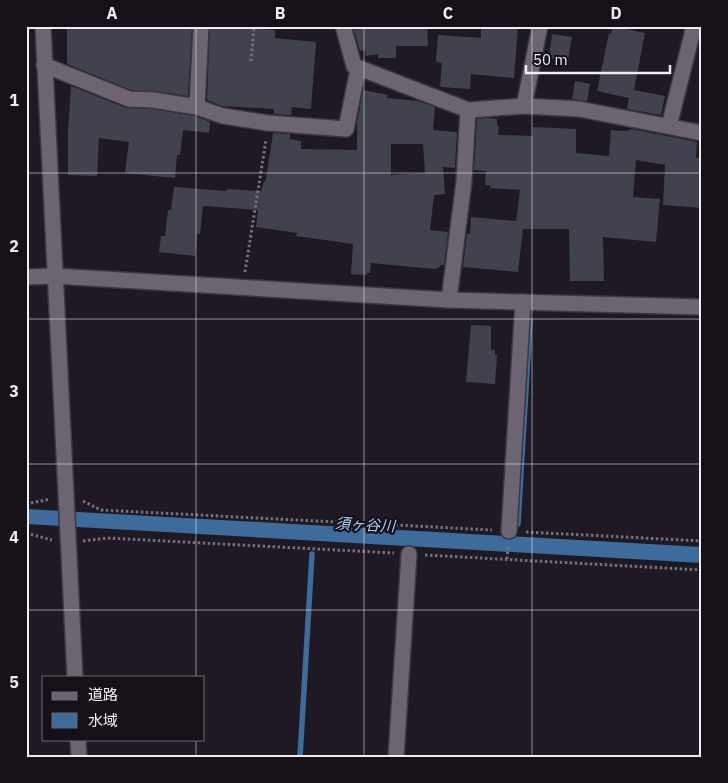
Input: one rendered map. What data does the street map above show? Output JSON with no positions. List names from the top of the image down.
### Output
{
  "water": ["須ヶ谷川"],
  "legend": ["道路", "水域"],
  "scale_bar": "50 m",
  "grid": {
    "columns": [
      "A",
      "B",
      "C",
      "D"
    ],
    "rows": [
      "1",
      "2",
      "3",
      "4",
      "5"
    ]
  }
}
